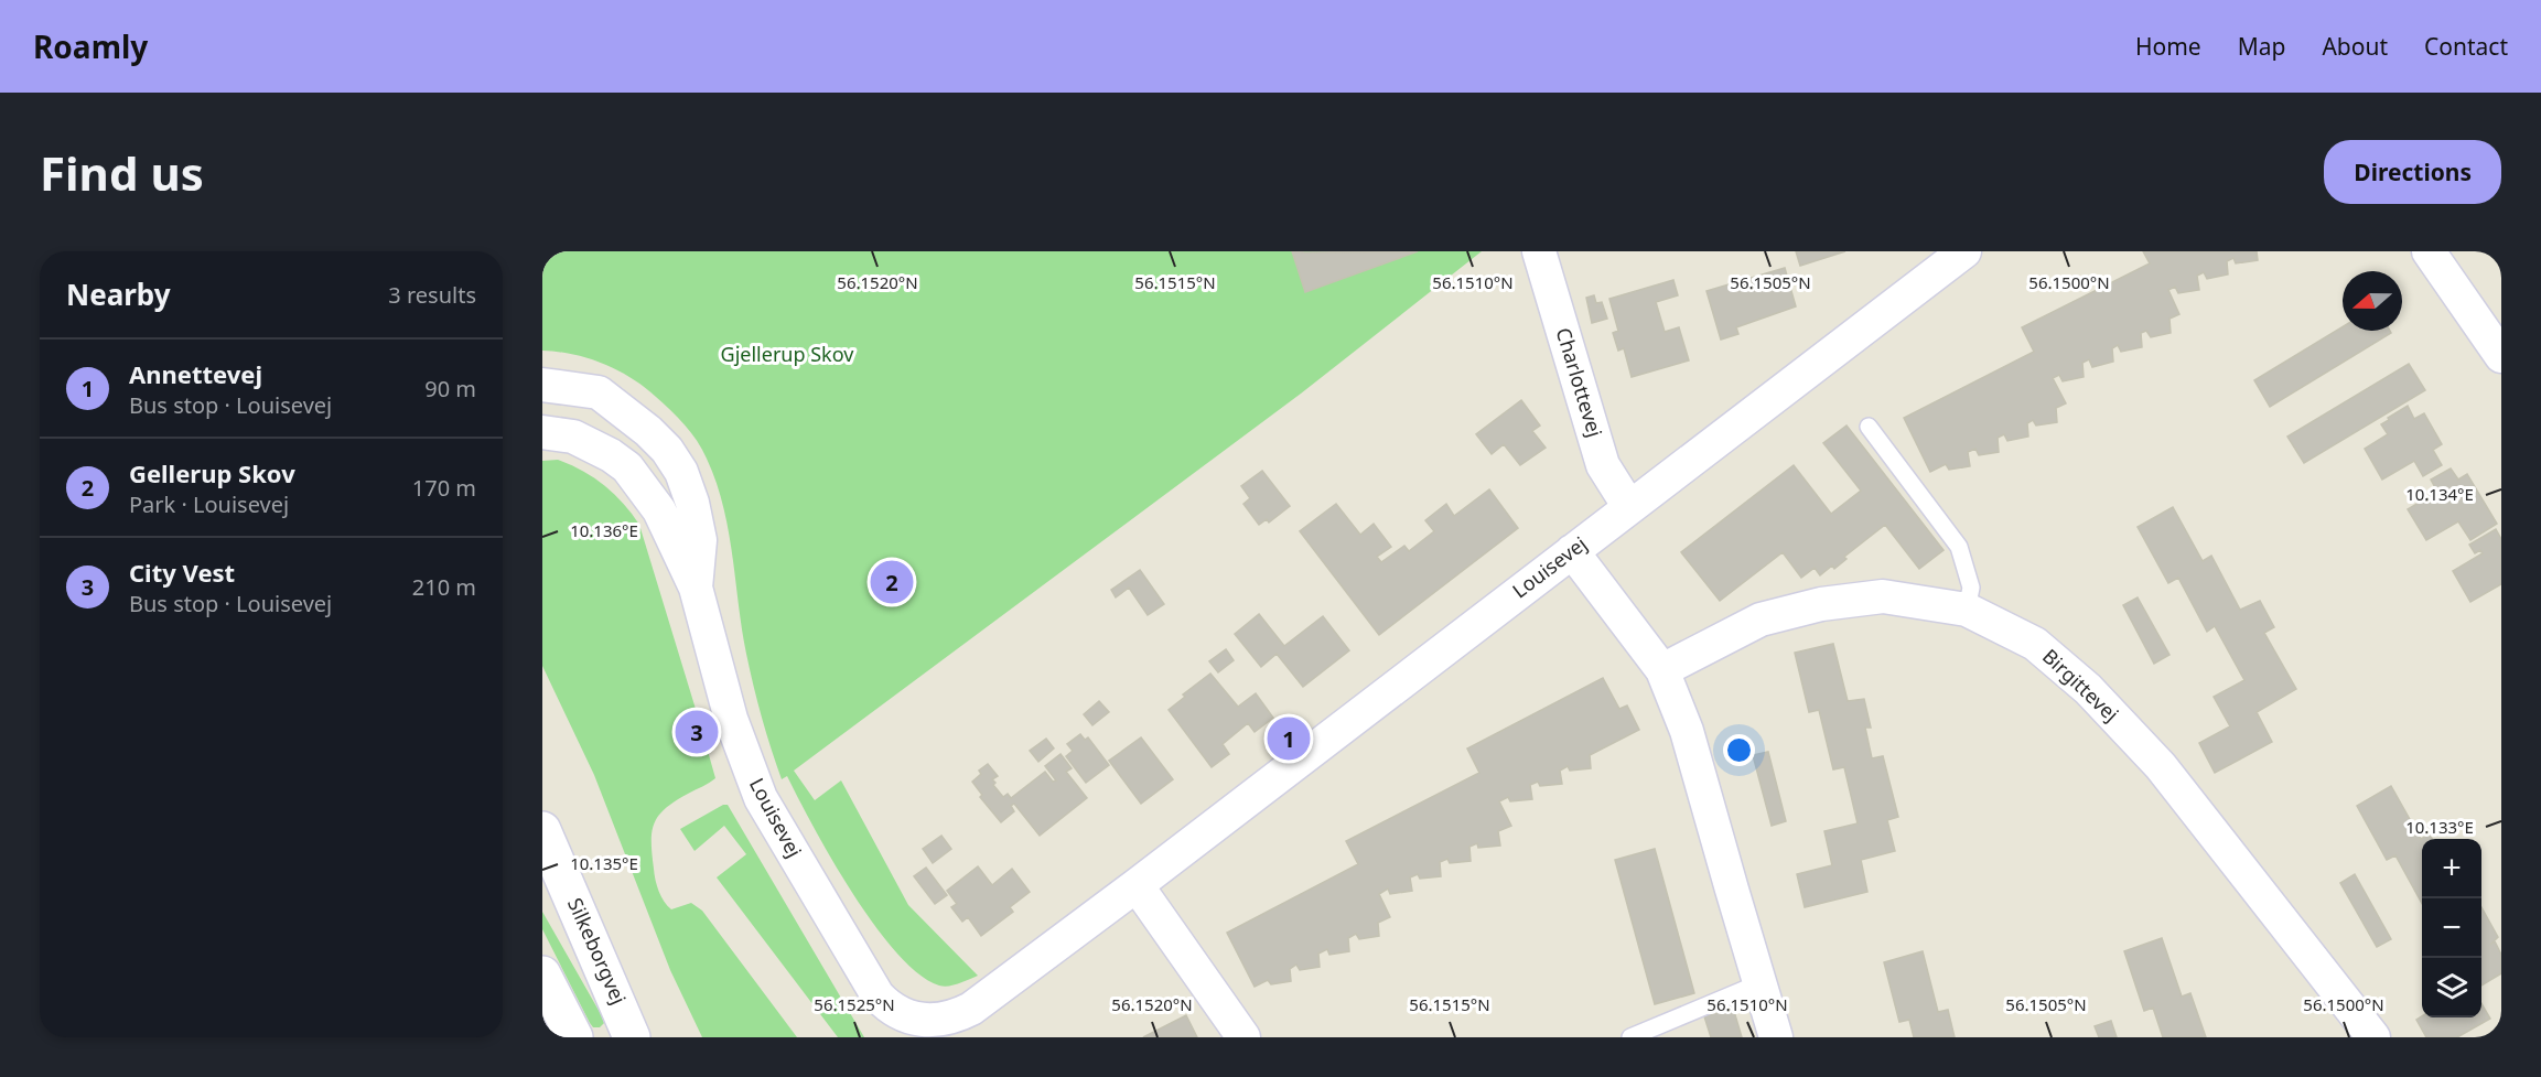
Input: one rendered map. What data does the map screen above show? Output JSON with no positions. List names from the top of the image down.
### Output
{
  "streets": {
    "main road": ["Silkeborgvej"],
    "street": ["Charlottevej", "Louisevej", "Birgittevej"]
  },
  "crossings": [
    ["Charlottevej", "Louisevej"]
  ],
  "parks": ["Gjellerup Skov"],
  "north": "left",
  "page": {
    "header": "Roamly",
    "nav": [
      "Home",
      "Map",
      "About",
      "Contact"
    ],
    "buttons": "Directions",
    "title": "Find us",
    "heading": ["Nearby", "3 results"],
    "list": [
      {
        "mark": "1",
        "name": "Annettevej",
        "note": "Bus stop · Louisevej",
        "value": "90 m"
      },
      {
        "mark": "2",
        "name": "Gellerup Skov",
        "note": "Park · Louisevej",
        "value": "170 m"
      },
      {
        "mark": "3",
        "name": "City Vest",
        "note": "Bus stop · Louisevej",
        "value": "210 m"
      }
    ],
    "pins": ["2", "3", "1"],
    "map_buttons": ["+", "−"]
  },
  "coordinates": [
    "56.1520°N",
    "56.1515°N",
    "56.1510°N",
    "56.1505°N",
    "56.1500°N",
    "10.134°E",
    "10.136°E",
    "10.133°E",
    "10.135°E",
    "56.1525°N"
  ]
}
